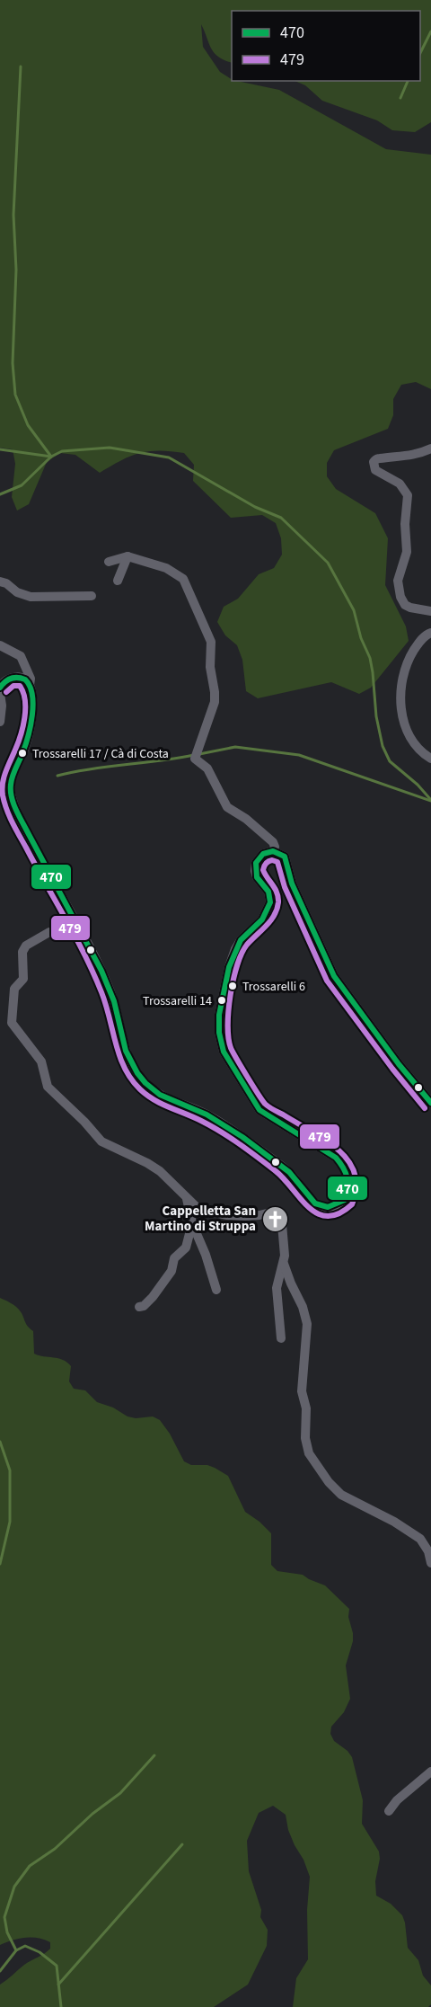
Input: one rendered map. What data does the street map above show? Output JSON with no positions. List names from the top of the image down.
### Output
{
  "places": {
    "other": ["Trossarelli 17 / Cà di Costa", "Trossarelli 6", "Trossarelli 14"],
    "church": ["Cappelletta San Martino di Struppa"]
  },
  "lines": ["transit line 470", "transit line 479"],
  "legend": ["470", "479"]
}
